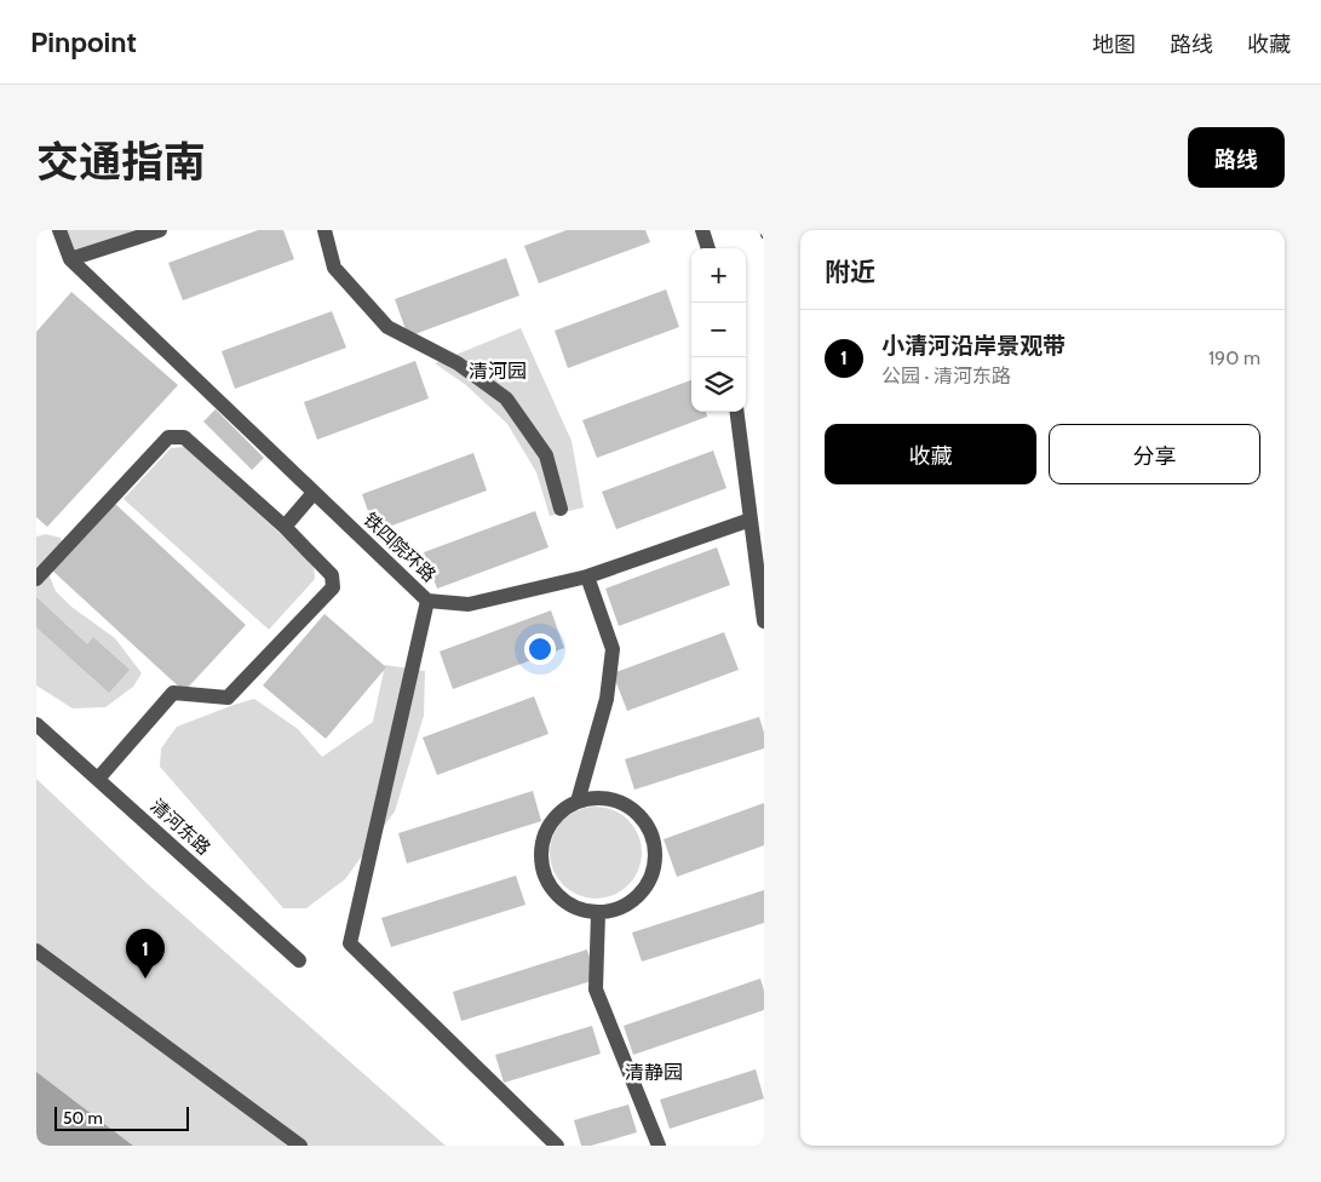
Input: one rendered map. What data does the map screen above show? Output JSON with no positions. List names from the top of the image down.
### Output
{
  "streets": {
    "street": ["铁四院环路", "清河东路"]
  },
  "districts": ["清河园", "清静园"],
  "scale_bar": "50 m",
  "page": {
    "header": "Pinpoint",
    "nav": ["地图", "路线", "收藏"],
    "title": "交通指南",
    "buttons": [
      "路线",
      ["收藏", "分享"]
    ],
    "heading": "附近",
    "map_buttons": ["+", "−"],
    "list": [
      {
        "mark": "1",
        "name": "小清河沿岸景观带",
        "note": "公园 · 清河东路",
        "value": "190 m"
      }
    ],
    "pins": "1",
    "scale": "50 m"
  }
}
